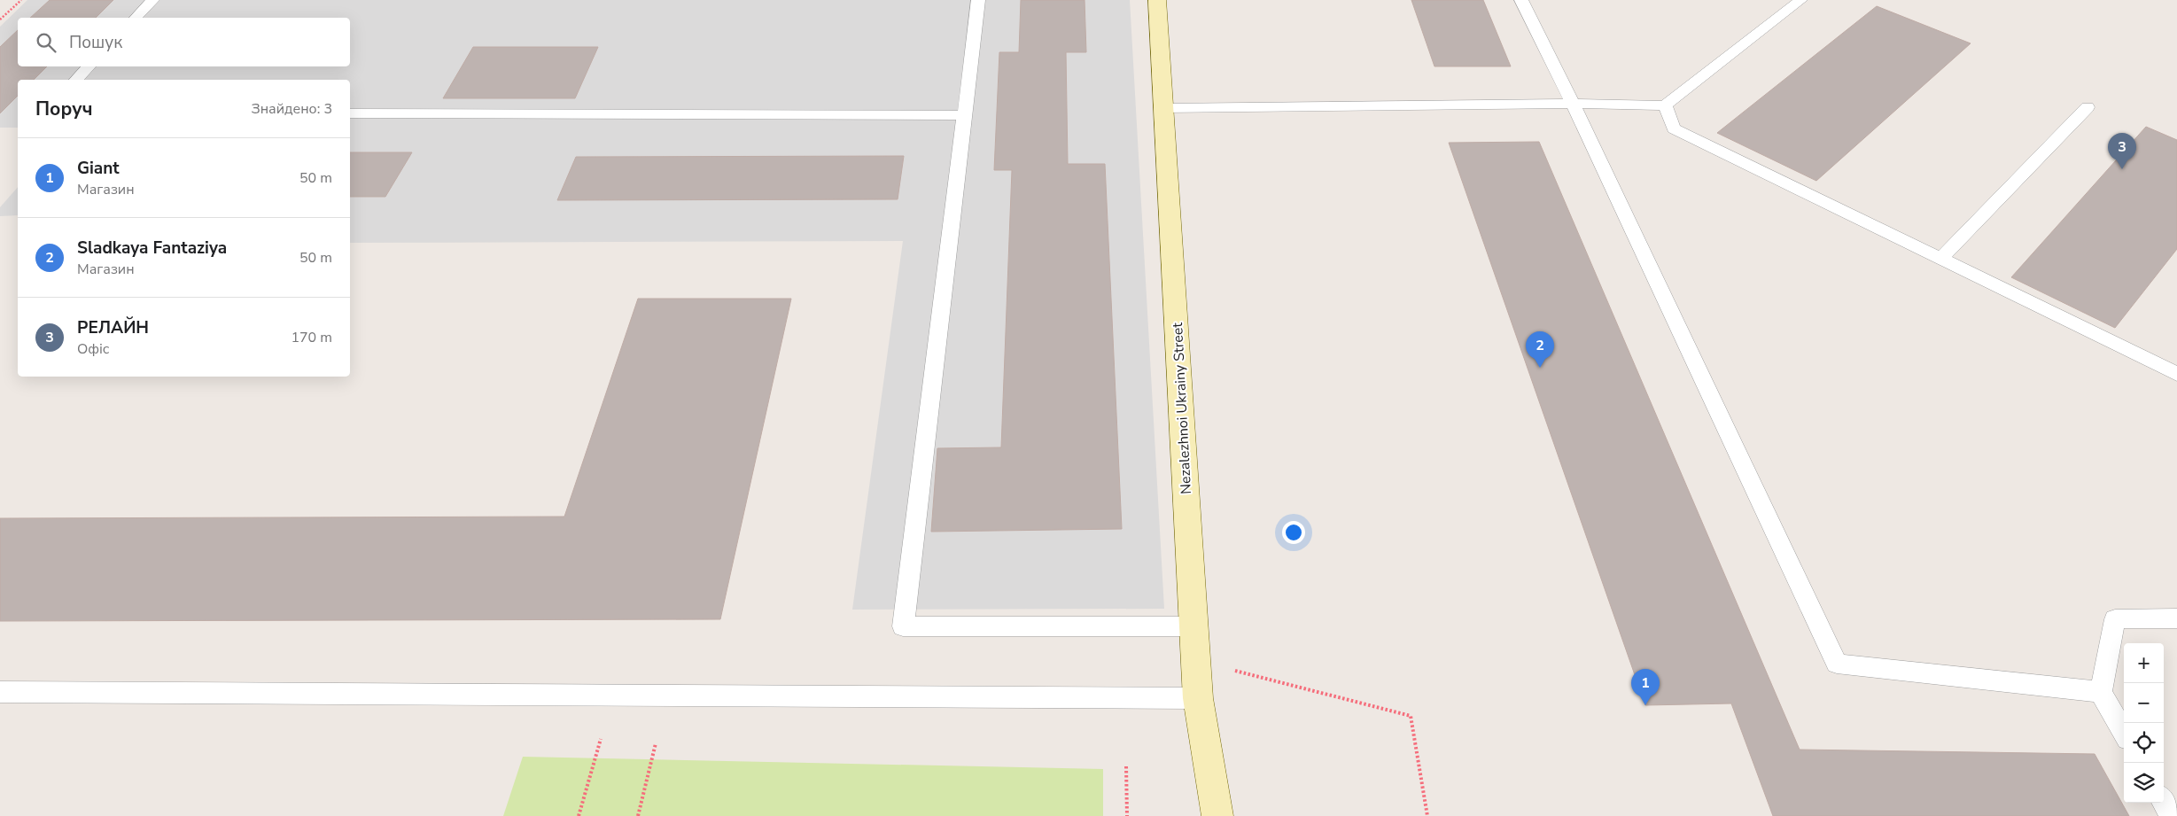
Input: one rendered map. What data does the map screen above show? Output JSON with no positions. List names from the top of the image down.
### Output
{
  "streets": {
    "street": ["Nezalezhnoi Ukrainy Street"]
  },
  "page": {
    "search": "Пошук",
    "heading": ["Поруч", "Знайдено: 3"],
    "pins": ["3", "2", "1"],
    "list": [
      {
        "mark": "1",
        "name": "Giant",
        "note": "Магазин",
        "value": "50 m"
      },
      {
        "mark": "2",
        "name": "Sladkaya Fantaziya",
        "note": "Магазин",
        "value": "50 m"
      },
      {
        "mark": "3",
        "name": "РЕЛАЙН",
        "note": "Офіс",
        "value": "170 m"
      }
    ],
    "map_buttons": ["+", "−"]
  }
}
